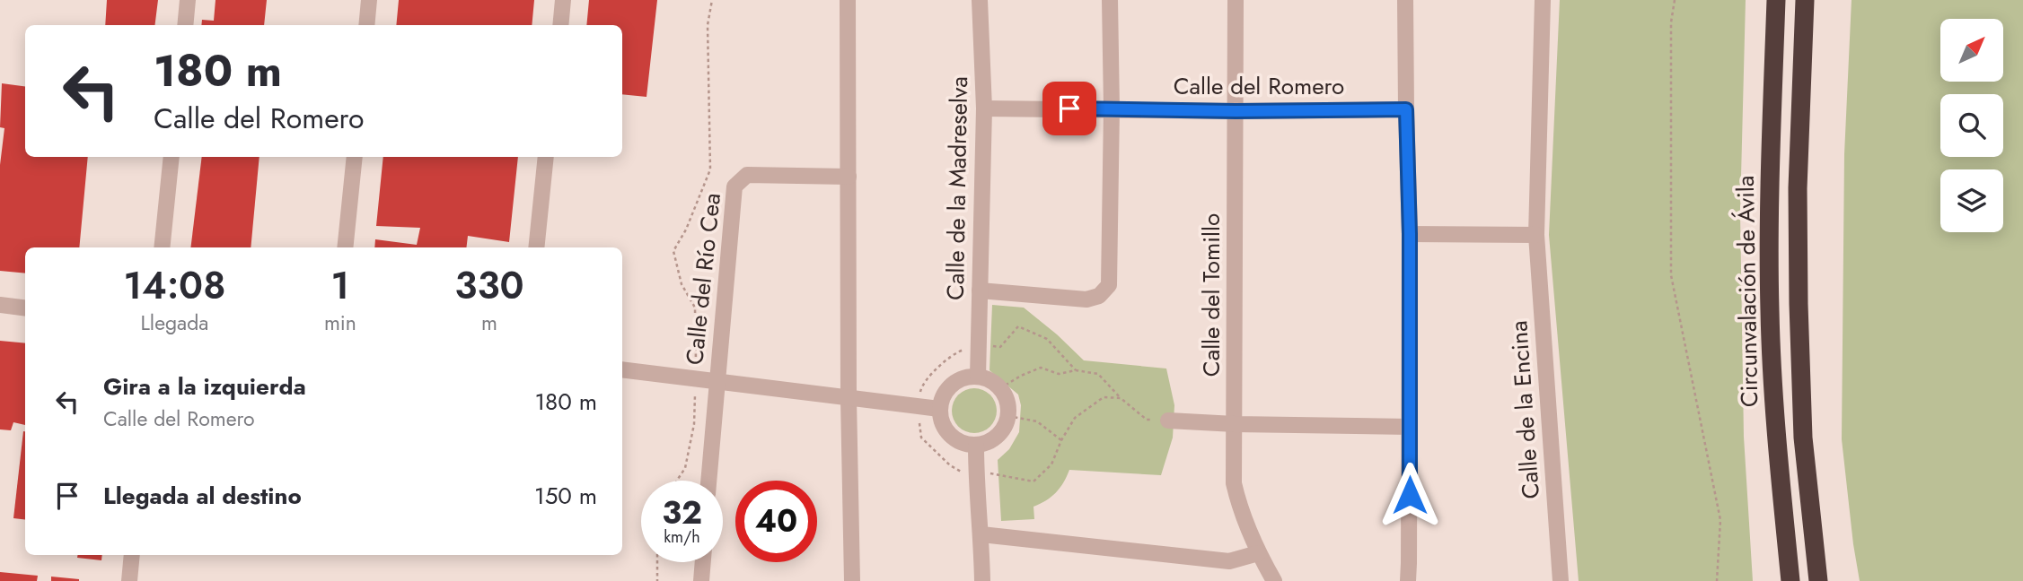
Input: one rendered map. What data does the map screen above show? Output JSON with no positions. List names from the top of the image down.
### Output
{
  "streets": {
    "highway": ["Circunvalación de Ávila"],
    "street": [
      "Calle del Romero",
      "Calle de la Madreselva",
      "Calle del Río Cea",
      "Calle del Tomillo",
      "Calle de la Encina"
    ]
  },
  "crossings": [
    ["Calle del Romero", "Calle de la Madreselva"],
    ["Calle del Romero", "Calle del Tomillo"],
    ["Calle de la Madreselva", "Calle del Río Cea"]
  ],
  "north": "top right",
  "page": {
    "turn": ["180 m", "Calle del Romero"],
    "eta": [
      "14:08",
      "Llegada",
      "1",
      "min",
      "330",
      "m"
    ],
    "list": [
      {
        "name": "Gira a la izquierda",
        "note": "Calle del Romero",
        "value": "180 m"
      },
      {
        "name": "Llegada al destino",
        "value": "150 m"
      }
    ],
    "speed": "32 km/h",
    "limit": "40"
  }
}
